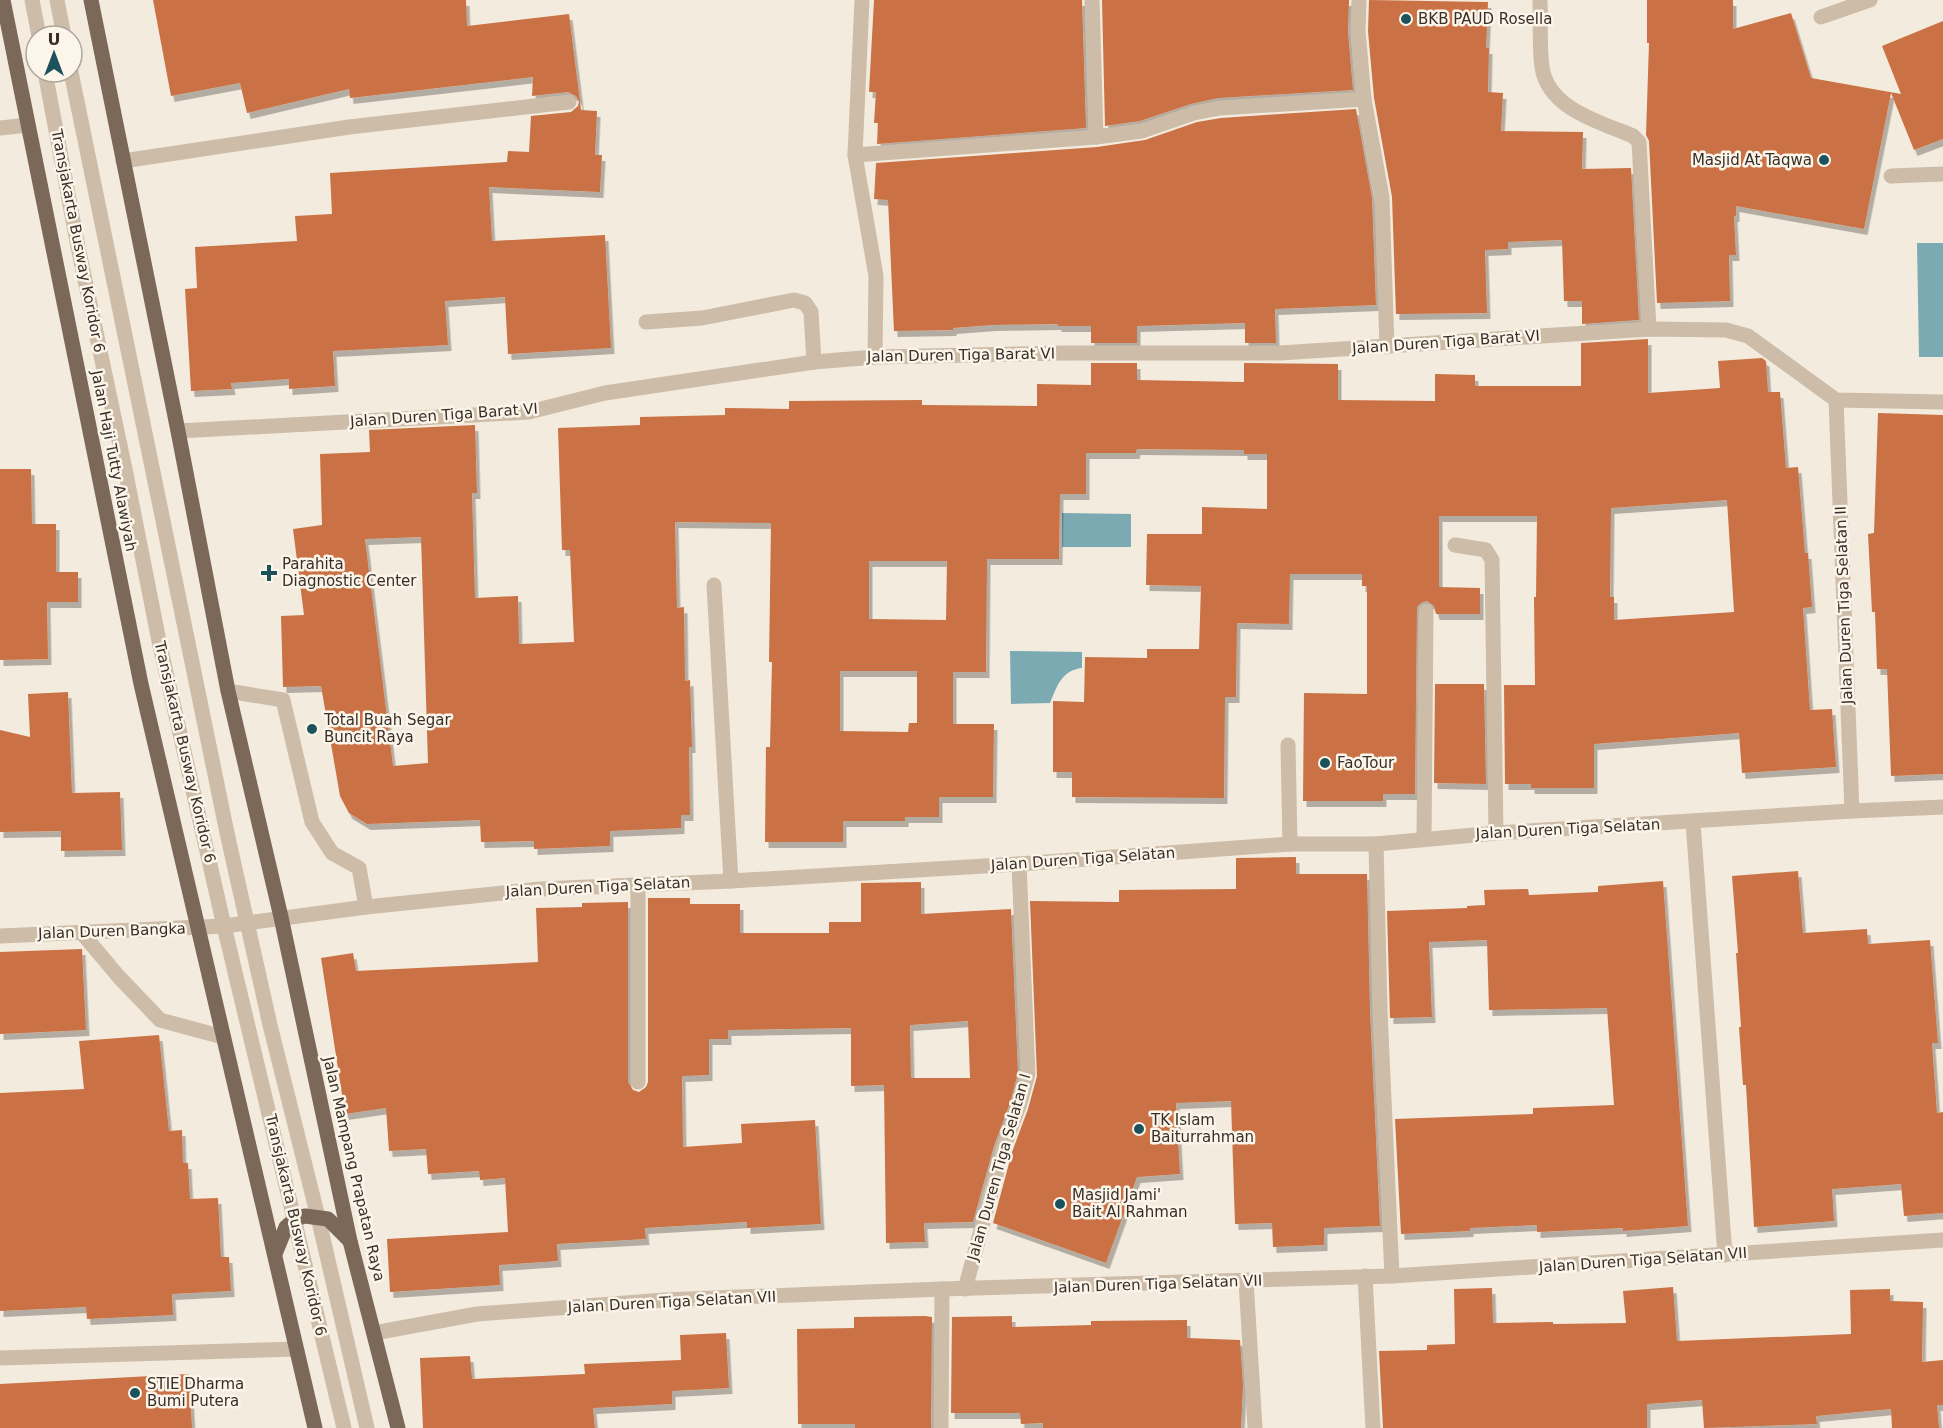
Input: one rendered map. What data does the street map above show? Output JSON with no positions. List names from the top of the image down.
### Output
{
  "streets": {
    "main road": ["Jalan Haji Tutty Alawiyah", "Jalan Mampang Prapatan Raya"],
    "street": [
      "Transjakarta Busway Koridor 6",
      "Jalan Duren Tiga Barat VI",
      "Jalan Duren Tiga Selatan II",
      "Jalan Duren Tiga Selatan",
      "Jalan Duren Bangka",
      "Jalan Duren Tiga Selatan I",
      "Jalan Duren Tiga Selatan VII"
    ]
  },
  "crossings": [
    ["Transjakarta Busway Koridor 6", "Jalan Duren Tiga Selatan"],
    ["Transjakarta Busway Koridor 6", "Jalan Duren Bangka"],
    ["Jalan Duren Tiga Barat VI", "Jalan Duren Tiga Selatan II"],
    ["Jalan Haji Tutty Alawiyah", "Jalan Duren Bangka"],
    ["Jalan Duren Tiga Selatan II", "Jalan Duren Tiga Selatan"],
    ["Jalan Duren Tiga Selatan", "Jalan Duren Bangka"],
    ["Jalan Duren Tiga Selatan", "Jalan Duren Tiga Selatan I"],
    ["Jalan Duren Tiga Selatan", "Jalan Mampang Prapatan Raya"],
    ["Jalan Duren Tiga Selatan I", "Jalan Duren Tiga Selatan VII"],
    ["Jalan Mampang Prapatan Raya", "Jalan Duren Tiga Selatan VII"]
  ],
  "places": {
    "other": [
      "BKB PAUD Rosella",
      "Masjid At Taqwa",
      "Total Buah Segar Buncit Raya",
      "FaoTour",
      "TK Islam Baiturrahman",
      "Masjid Jami' Bait Al Rahman",
      "STIE Dharma Bumi Putera"
    ],
    "health": ["Parahita Diagnostic Center"]
  },
  "north": "top"
}
